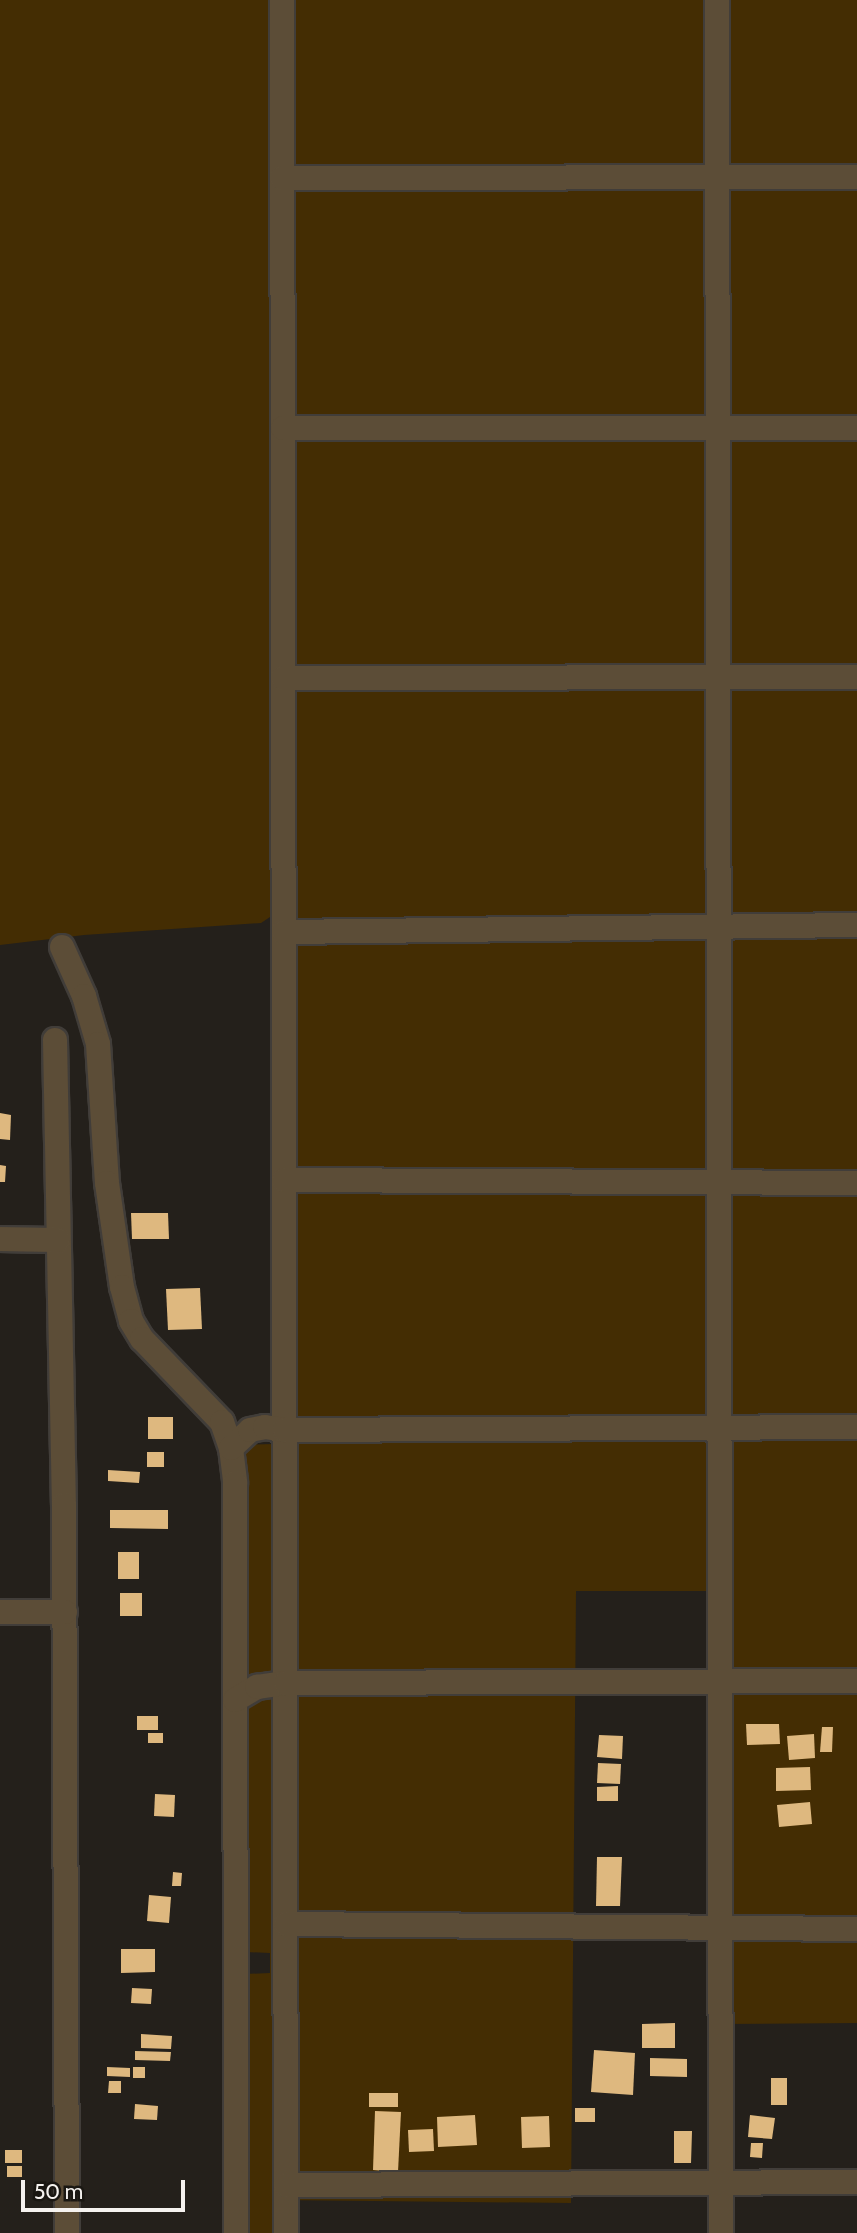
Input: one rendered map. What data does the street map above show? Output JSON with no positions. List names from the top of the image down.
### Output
{
  "scale_bar": "50 m"
}
